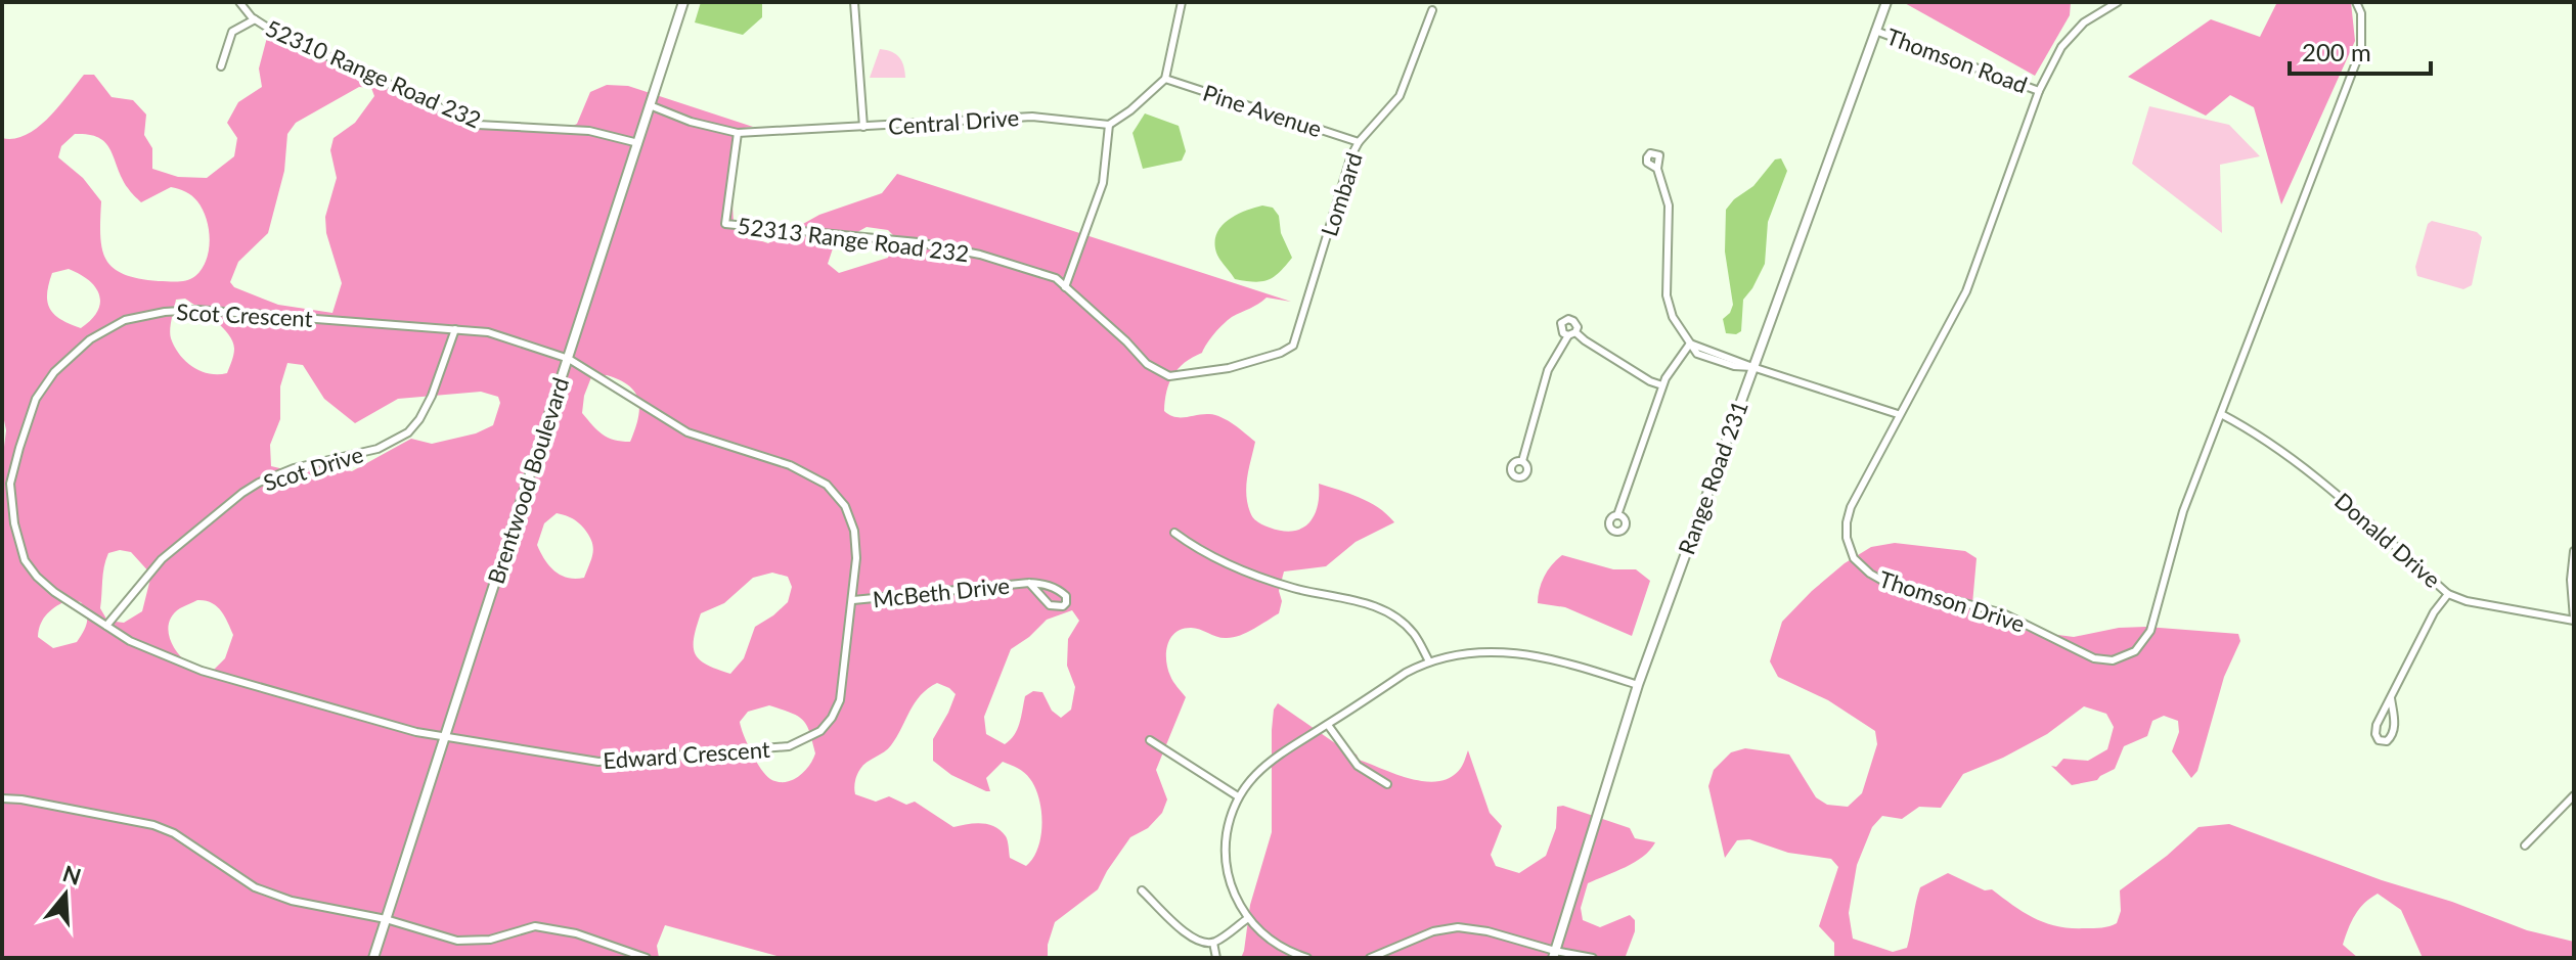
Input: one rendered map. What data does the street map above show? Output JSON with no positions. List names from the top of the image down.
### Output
{
  "streets": {
    "street": [
      "Thomson Road",
      "52310 Range Road 232",
      "Pine Avenue",
      "Central Drive",
      "Lombard",
      "52313 Range Road 232",
      "Scot Crescent",
      "Scot Drive",
      "Range Road 231",
      "Brentwood Boulevard",
      "Donald Drive",
      "McBeth Drive",
      "Thomson Drive",
      "Edward Crescent"
    ]
  },
  "crossings": [
    ["Thomson Road", "Range Road 231"],
    ["Thomson Road", "Thomson Drive"],
    ["52310 Range Road 232", "Brentwood Boulevard"],
    ["Pine Avenue", "Lombard"],
    ["Central Drive", "52313 Range Road 232"],
    ["Central Drive", "Brentwood Boulevard"],
    ["Lombard", "52313 Range Road 232"],
    ["Scot Crescent", "Scot Drive"],
    ["Scot Crescent", "Brentwood Boulevard"],
    ["Scot Crescent", "Edward Crescent"],
    ["Brentwood Boulevard", "Edward Crescent"],
    ["Donald Drive", "Thomson Drive"],
    ["McBeth Drive", "Edward Crescent"]
  ],
  "scale_bar": "200 m",
  "north": "top"
}
